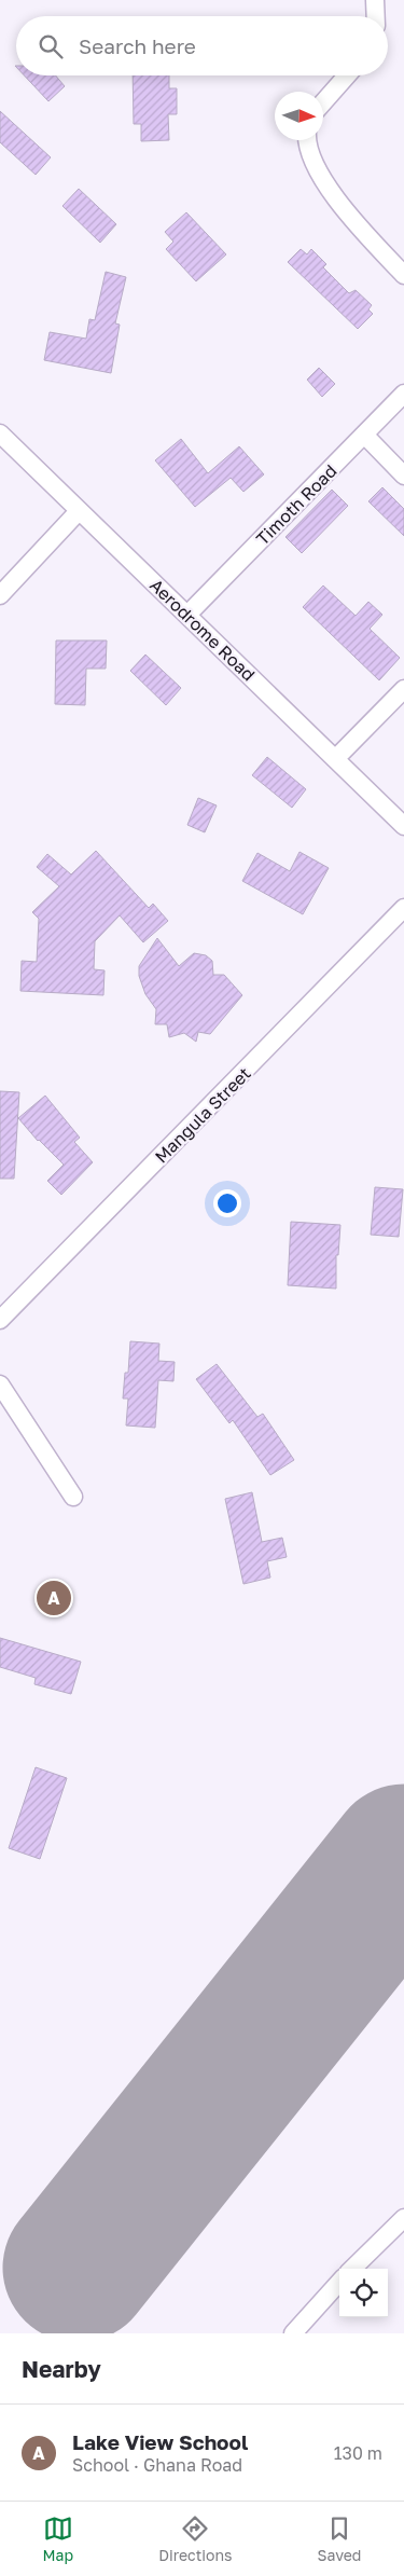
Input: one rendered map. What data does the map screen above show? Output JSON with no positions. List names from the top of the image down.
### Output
{
  "streets": {
    "street": ["Timoth Road", "Aerodrome Road", "Mangula Street"]
  },
  "crossings": [
    ["Timoth Road", "Aerodrome Road"]
  ],
  "north": "right",
  "page": {
    "search": "Search here",
    "pins": "A",
    "heading": "Nearby",
    "list": [
      {
        "mark": "A",
        "name": "Lake View School",
        "note": "School · Ghana Road",
        "value": "130 m"
      }
    ],
    "nav": ["Map", "Directions", "Saved"]
  }
}
